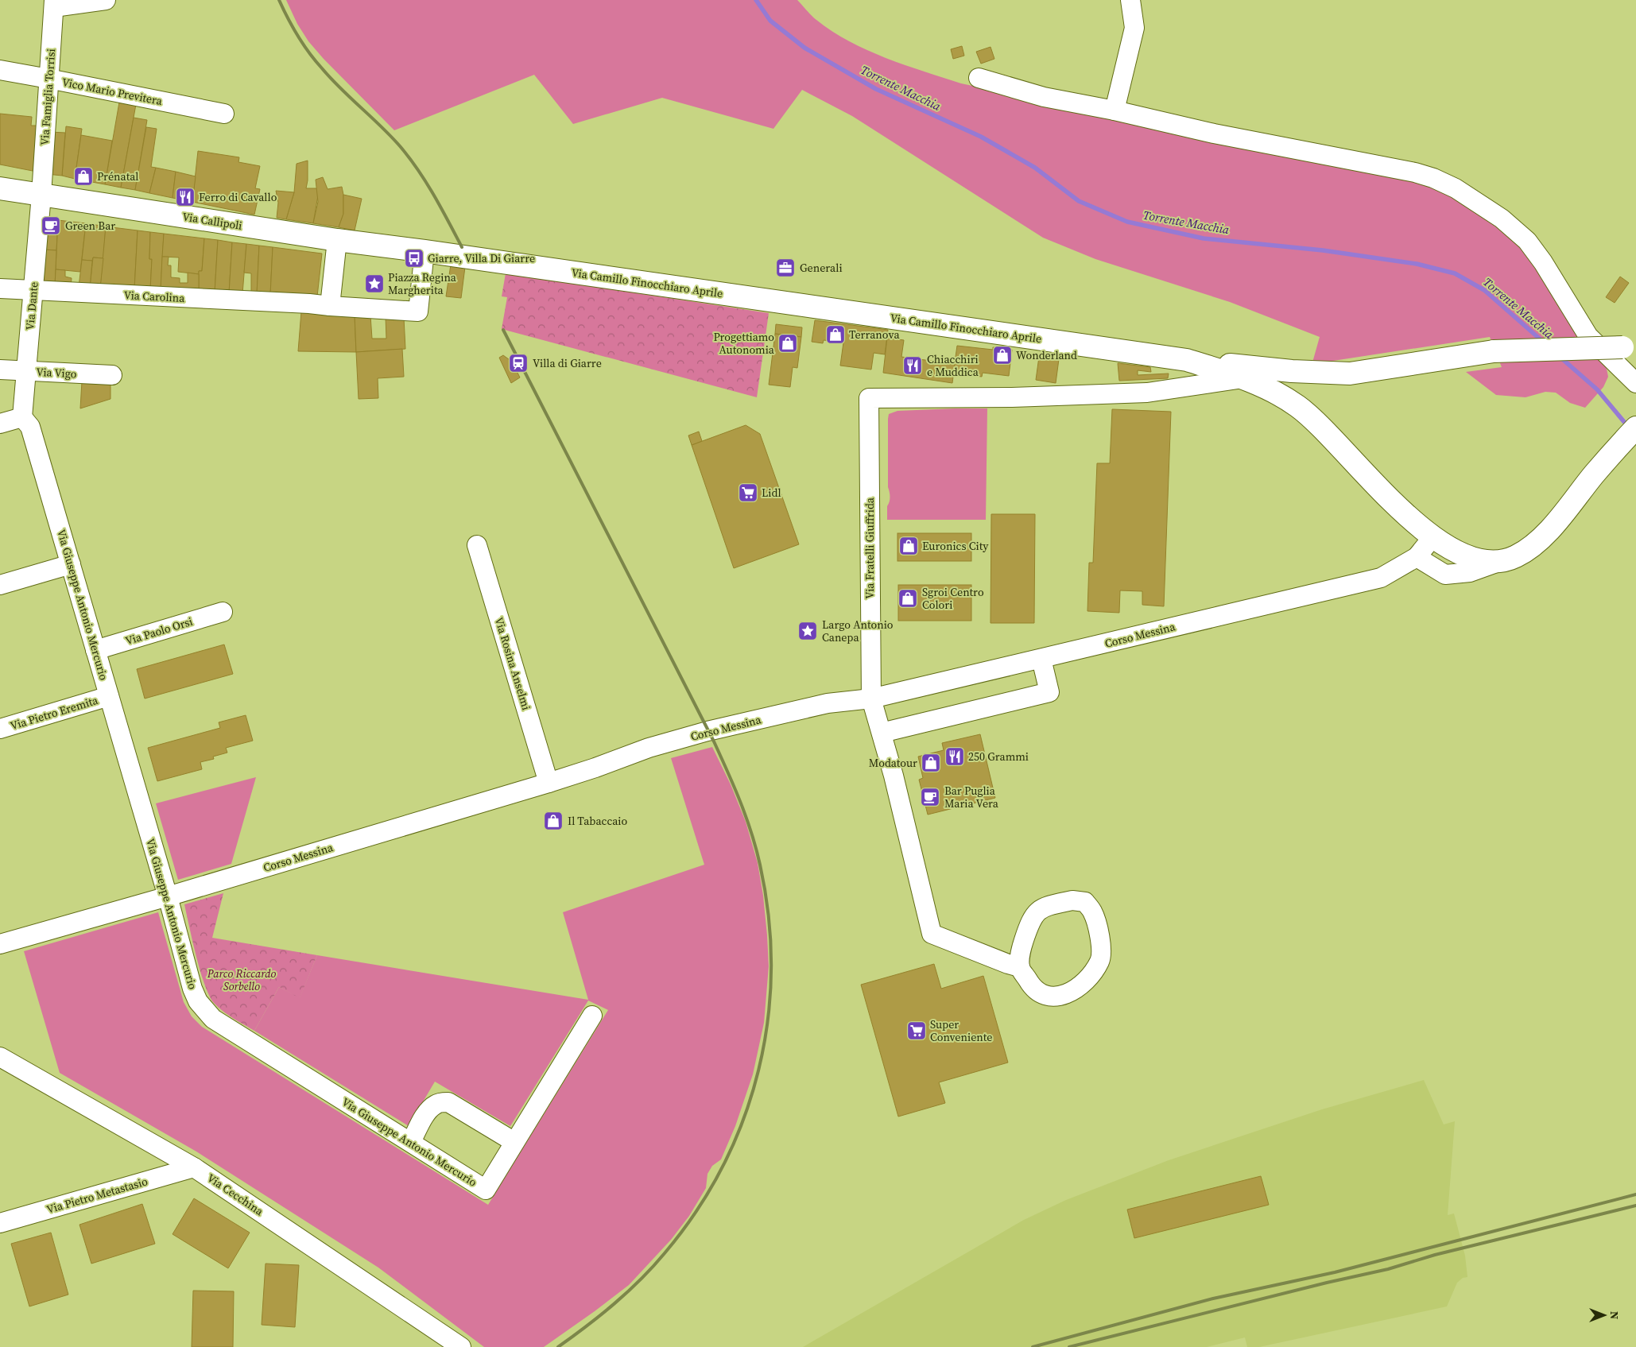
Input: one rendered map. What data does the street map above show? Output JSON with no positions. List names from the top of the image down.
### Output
{
  "streets": {
    "main road": ["Via Callipoli", "Via Camillo Finocchiaro Aprile"],
    "street": [
      "Vico Mario Previtera",
      "Via Famiglia Torrisi",
      "Via Carolina",
      "Via Dante",
      "Via Vigo",
      "Via Fratelli Giuffrida",
      "Via Giuseppe Antonio Mercurio",
      "Via Paolo Orsi",
      "Corso Messina",
      "Via Rosina Anselmi",
      "Via Pietro Eremita",
      "Via Cecchina",
      "Via Pietro Metastasio"
    ]
  },
  "crossings": [
    ["Vico Mario Previtera", "Via Famiglia Torrisi"],
    ["Via Famiglia Torrisi", "Via Callipoli"],
    ["Via Famiglia Torrisi", "Via Dante"],
    ["Via Callipoli", "Via Camillo Finocchiaro Aprile"],
    ["Via Callipoli", "Via Carolina"],
    ["Via Callipoli", "Via Dante"],
    ["Via Camillo Finocchiaro Aprile", "Via Carolina"],
    ["Via Camillo Finocchiaro Aprile", "Via Fratelli Giuffrida"],
    ["Via Carolina", "Via Dante"],
    ["Via Dante", "Via Vigo"],
    ["Via Dante", "Via Giuseppe Antonio Mercurio"],
    ["Via Fratelli Giuffrida", "Corso Messina"],
    ["Via Giuseppe Antonio Mercurio", "Via Paolo Orsi"],
    ["Via Giuseppe Antonio Mercurio", "Corso Messina"],
    ["Via Giuseppe Antonio Mercurio", "Via Pietro Eremita"],
    ["Corso Messina", "Via Rosina Anselmi"],
    ["Via Cecchina", "Via Pietro Metastasio"]
  ],
  "water": ["Torrente Macchia"],
  "parks": ["Parco Riccardo Sorbello"],
  "places": {
    "shop": [
      "Prénatal",
      "Terranova",
      "Progettiamo Autonomia",
      "Wonderland",
      "Euronics City",
      "Sgroi Centro Colori",
      "Modatour",
      "Il Tabaccaio"
    ],
    "restaurant": ["Ferro di Cavallo", "Chiacchiri e Muddica", "250 Grammi"],
    "cafe": ["Green Bar", "Bar Puglia Maria Vera"],
    "bus stop": ["Giarre, Villa Di Giarre"],
    "office": ["Generali"],
    "place": ["Piazza Regina Margherita", "Largo Antonio Canepa"],
    "station": ["Villa di Giarre"],
    "supermarket": ["Lidl", "Super Conveniente"]
  },
  "north": "right"
}
